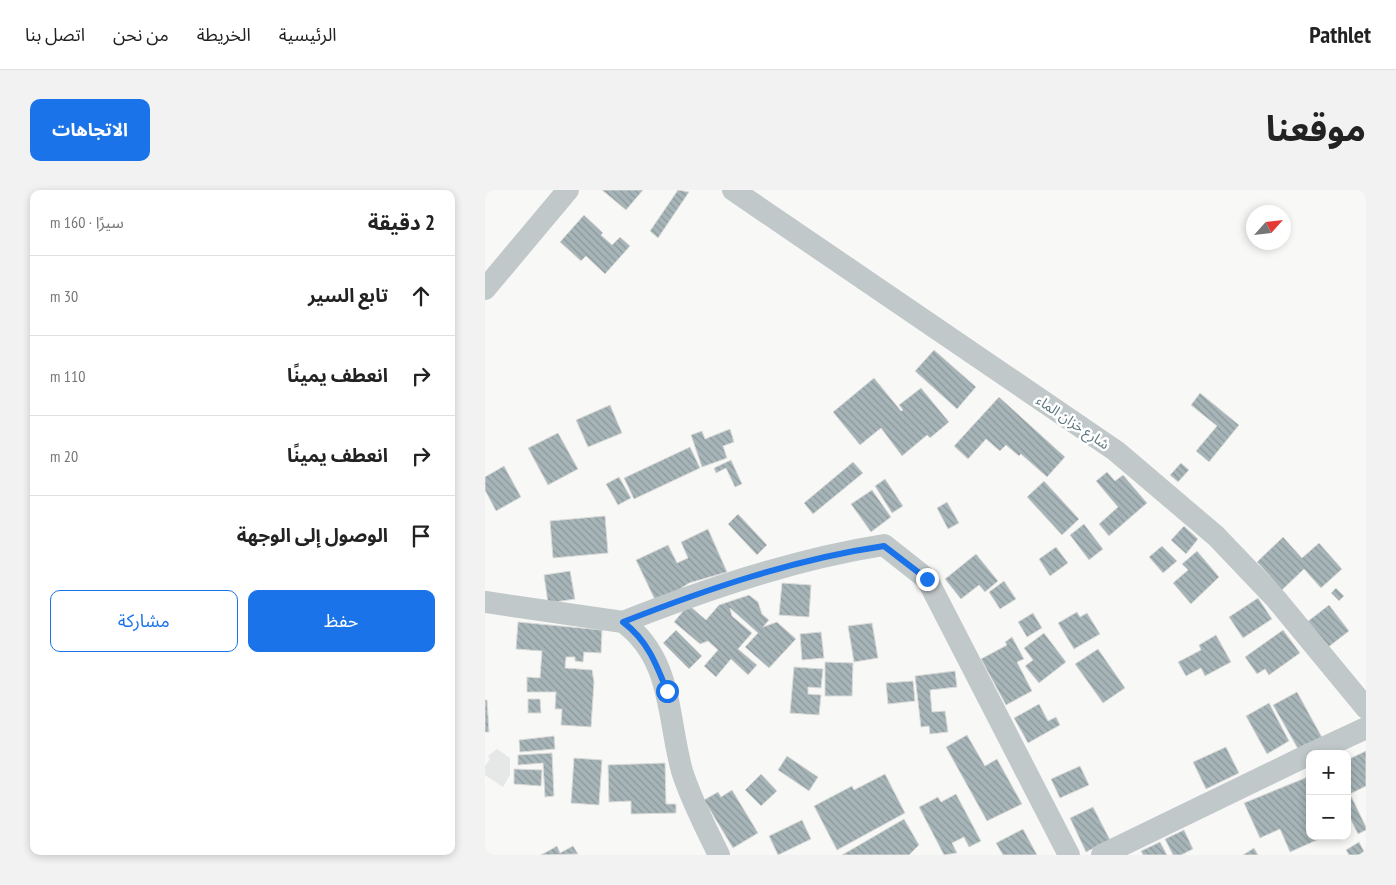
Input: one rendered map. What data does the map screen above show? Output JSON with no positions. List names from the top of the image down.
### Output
{
  "streets": {
    "street": ["شارع خزان الماء"]
  },
  "north": "top right",
  "page": {
    "header": "Pathlet",
    "nav": [
      "الرئيسية",
      "الخريطة",
      "من نحن",
      "اتصل بنا"
    ],
    "title": "موقعنا",
    "buttons": [
      "الاتجاهات",
      ["حفظ", "مشاركة"]
    ],
    "heading": ["2 دقيقة", "سيرًا · 160 m"],
    "list": [
      ["تابع السير", "30 m"],
      ["انعطف يمينًا", "110 m"],
      ["انعطف يمينًا", "20 m"],
      "الوصول إلى الوجهة"
    ],
    "map_buttons": ["+", "−"]
  }
}
